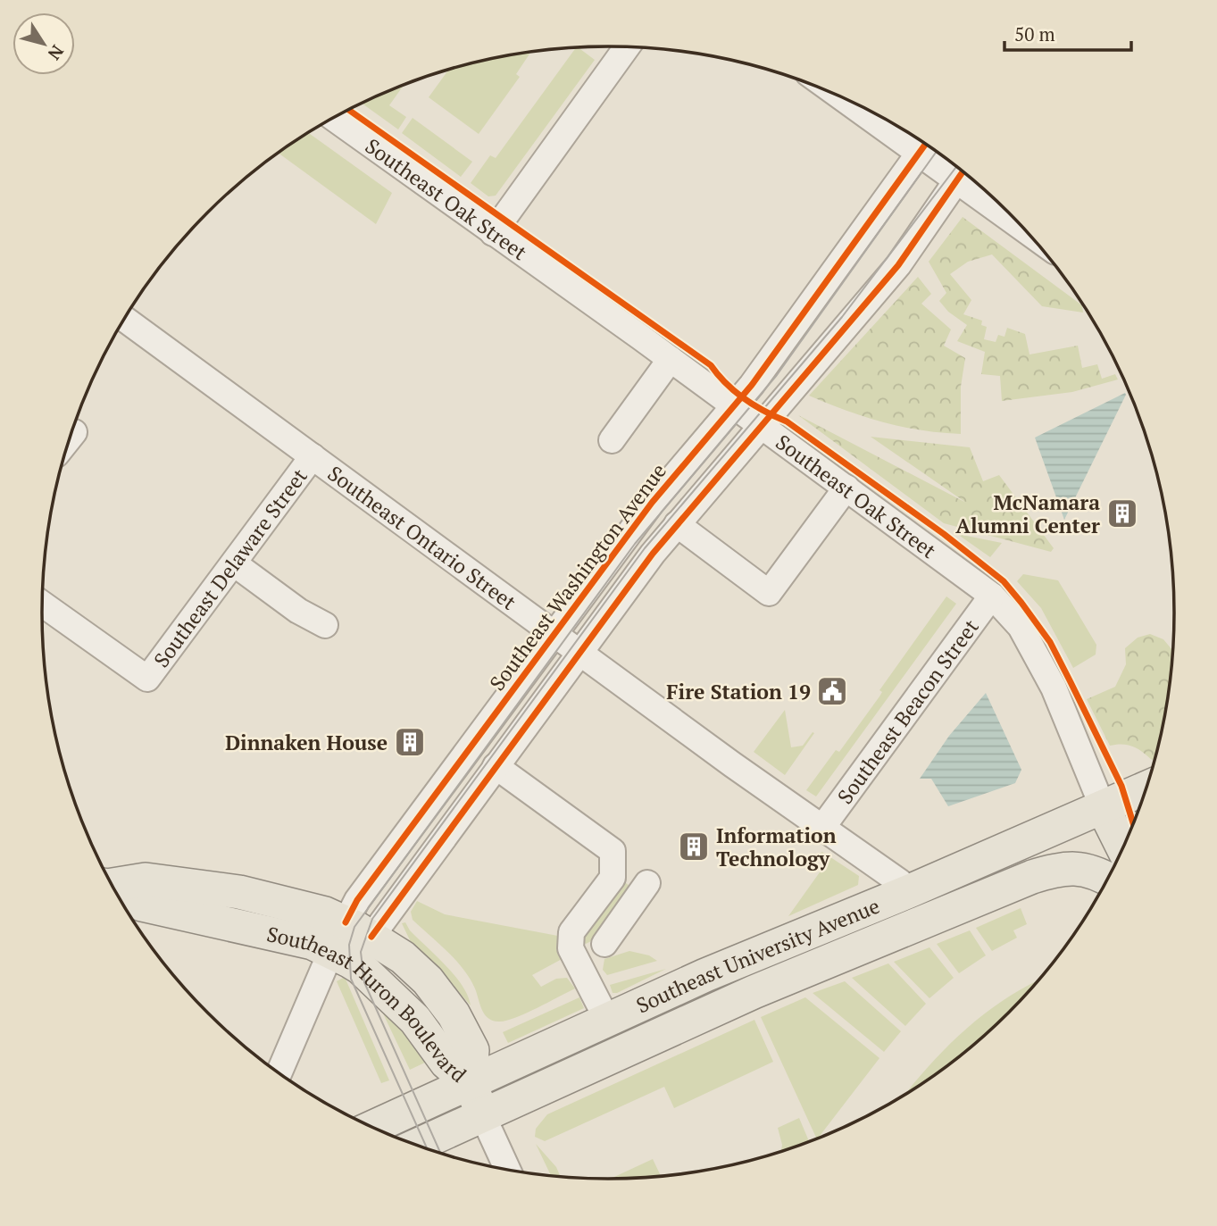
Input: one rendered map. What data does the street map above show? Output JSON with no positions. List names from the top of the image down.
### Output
{
  "streets": {
    "main road": ["Southeast Oak Street", "Southeast University Avenue", "Southeast Huron Boulevard"],
    "street": [
      "Southeast Ontario Street",
      "Southeast Delaware Street",
      "Southeast Washington Avenue",
      "Southeast Beacon Street"
    ]
  },
  "crossings": [
    ["Southeast Oak Street", "Southeast Washington Avenue"],
    ["Southeast Oak Street", "Southeast Beacon Street"],
    ["Southeast Oak Street", "Southeast University Avenue"],
    ["Southeast Ontario Street", "Southeast Delaware Street"],
    ["Southeast Ontario Street", "Southeast Washington Avenue"],
    ["Southeast Ontario Street", "Southeast Beacon Street"],
    ["Southeast Ontario Street", "Southeast University Avenue"],
    ["Southeast Washington Avenue", "Southeast Huron Boulevard"],
    ["Southeast University Avenue", "Southeast Huron Boulevard"]
  ],
  "places": {
    "building": ["McNamara Alumni Center", "Dinnaken House", "Information Technology"],
    "public building": ["Fire Station 19"]
  },
  "scale_bar": "50 m",
  "north": "bottom right"
}
